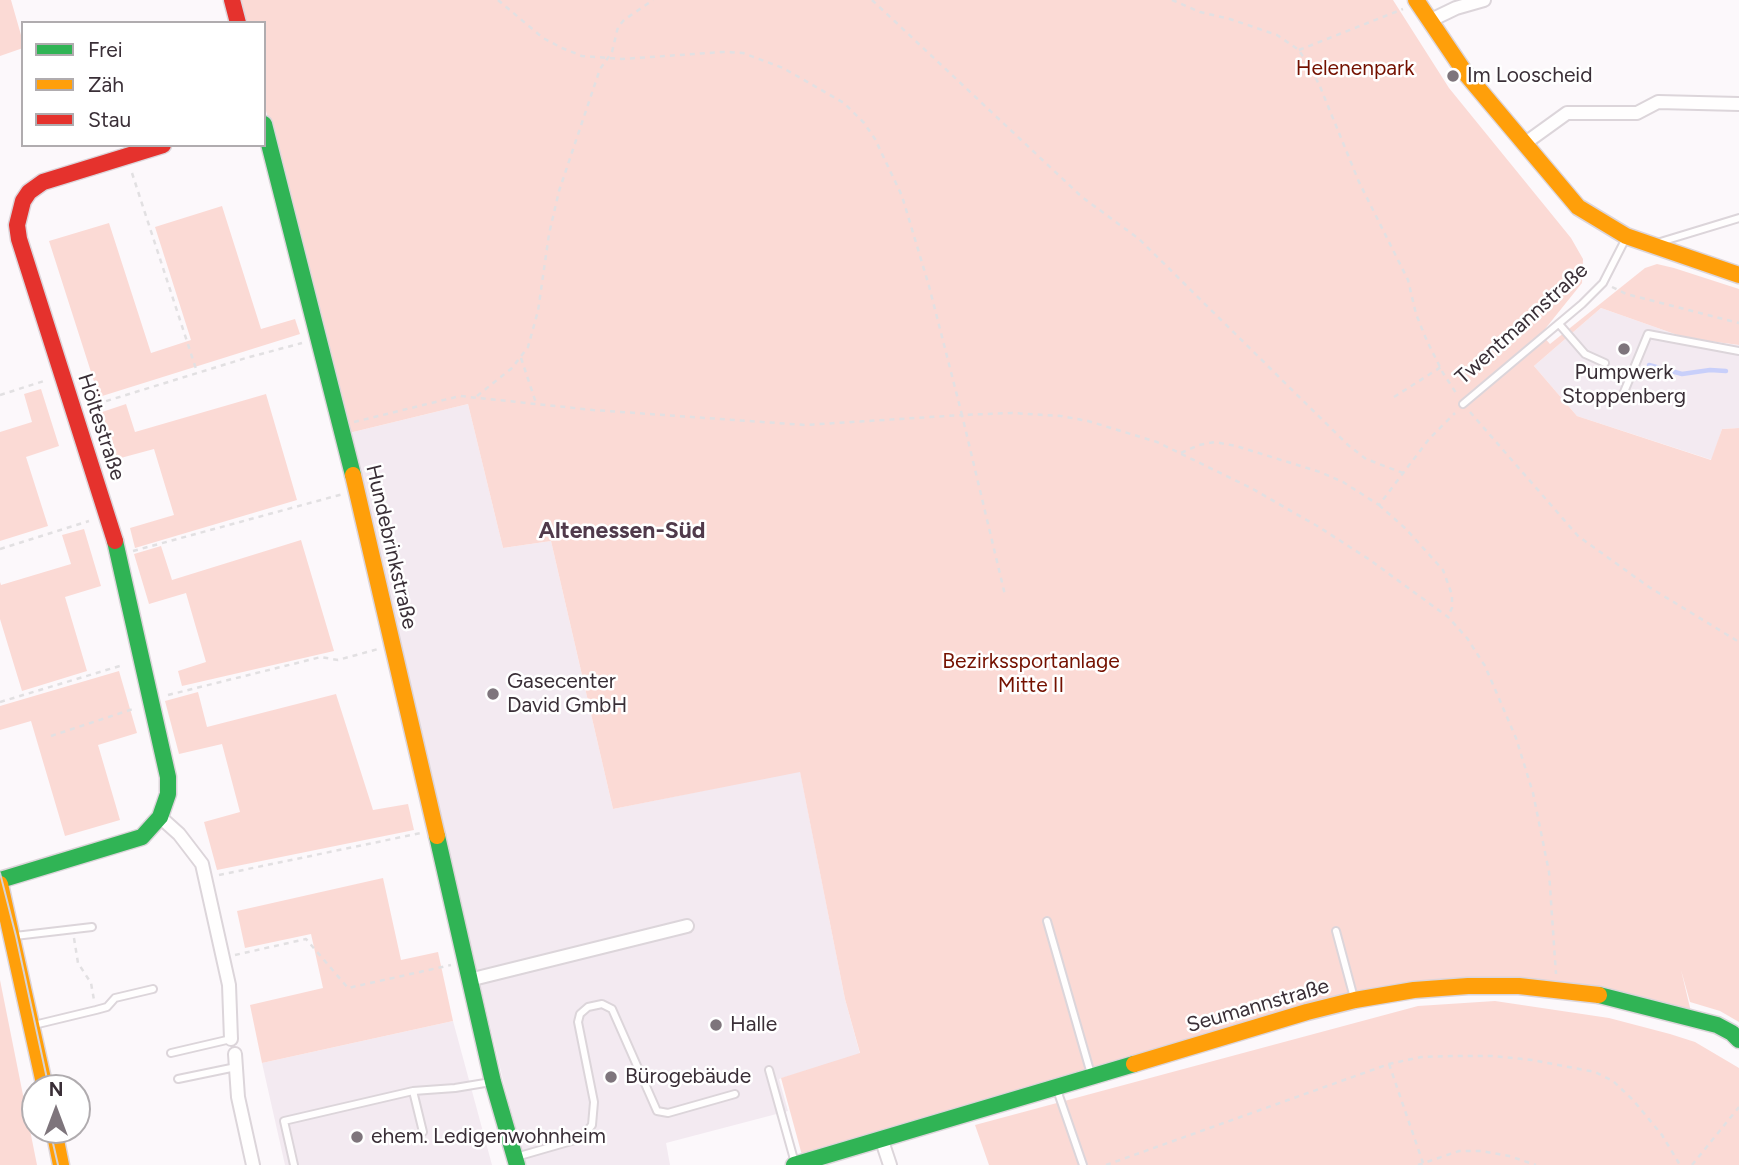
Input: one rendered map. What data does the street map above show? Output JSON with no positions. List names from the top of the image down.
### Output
{
  "streets": {
    "street": ["Höltestraße", "Hundebrinkstraße", "Seumannstraße"],
    "lane": ["Twentmannstraße"]
  },
  "districts": ["Altenessen-Süd"],
  "parks": ["Helenenpark", "Bezirkssportanlage Mitte II"],
  "places": [
    "Im Looscheid",
    "Pumpwerk Stoppenberg",
    "Gasecenter David GmbH",
    "Halle",
    "Bürogebäude",
    "ehem. Ledigenwohnheim"
  ],
  "legend": ["Frei", "Zäh", "Stau"],
  "north": "top"
}
